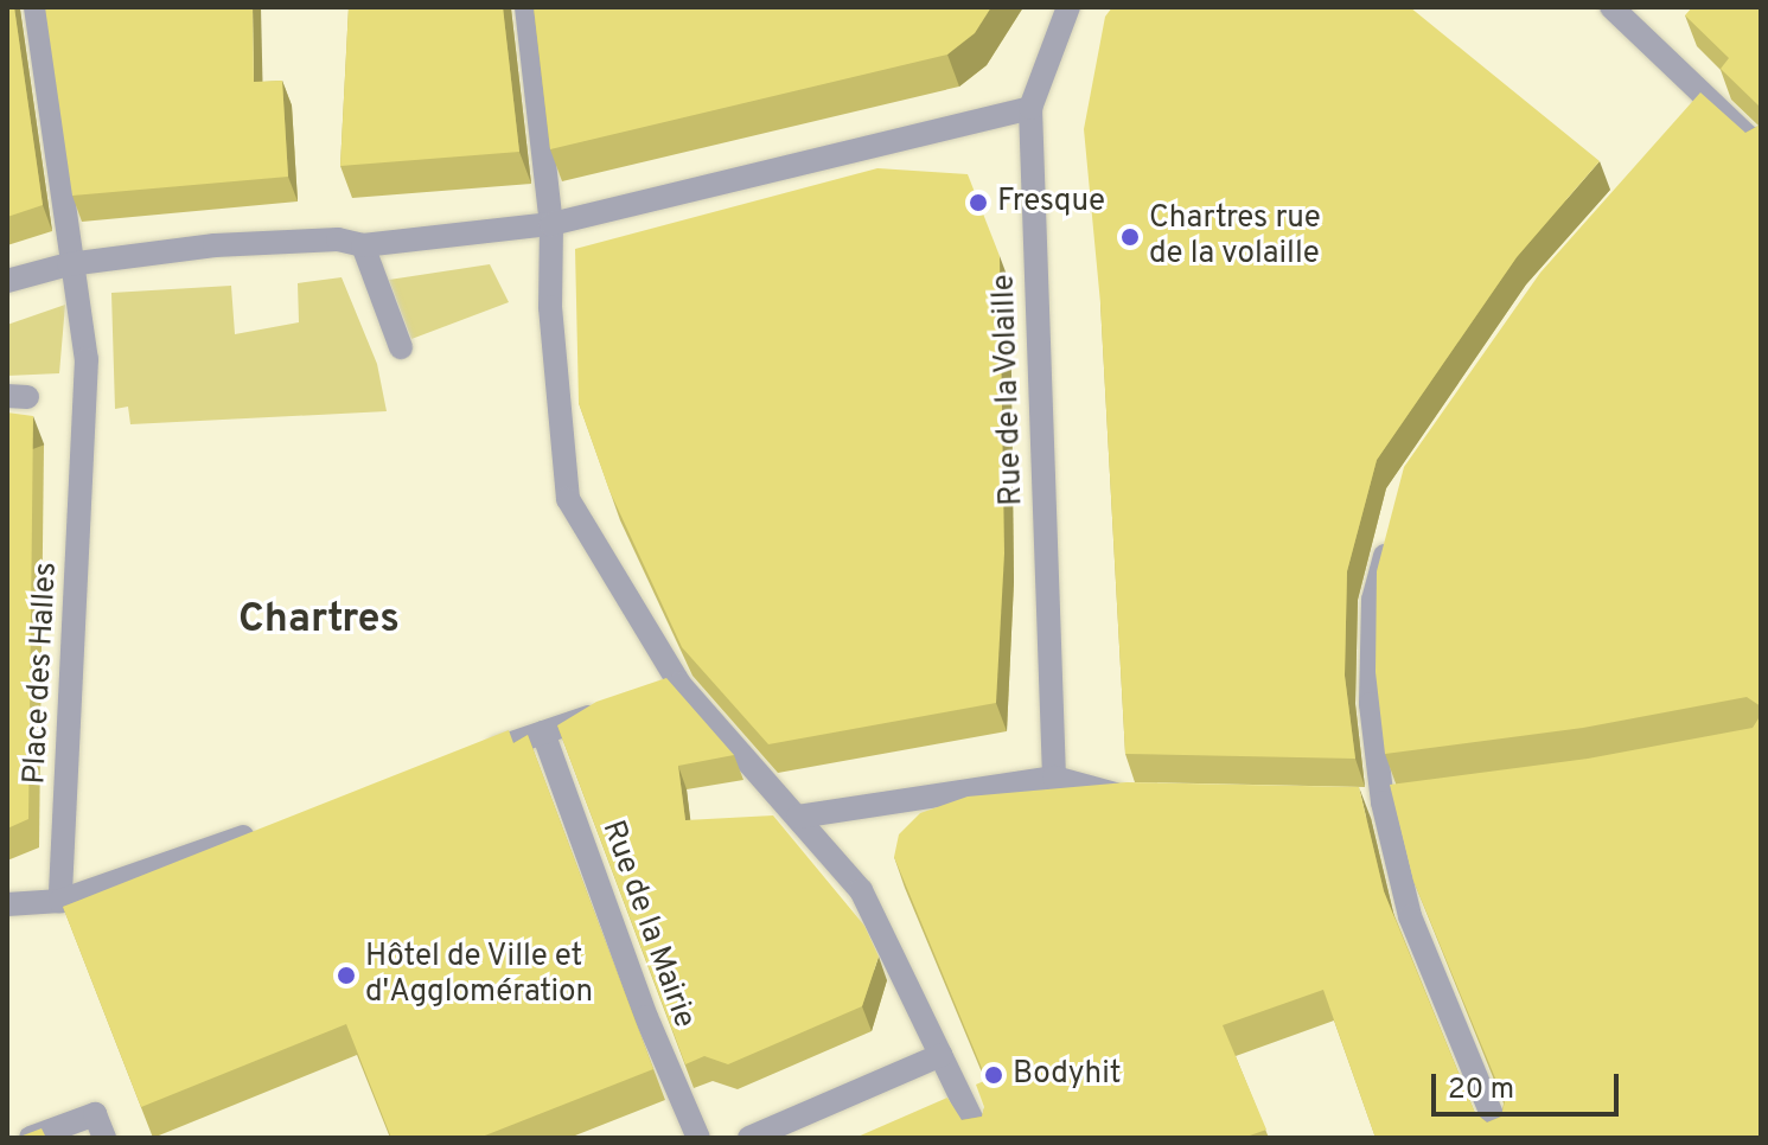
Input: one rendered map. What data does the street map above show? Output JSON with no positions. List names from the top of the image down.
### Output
{
  "streets": {
    "street": ["Rue de la Volaille", "Place des Halles", "Rue de la Mairie"]
  },
  "districts": ["Chartres"],
  "places": [
    "Fresque",
    "Chartres rue de la volaille",
    "Hôtel de Ville et d'Agglomération",
    "Bodyhit"
  ],
  "scale_bar": "20 m"
}
